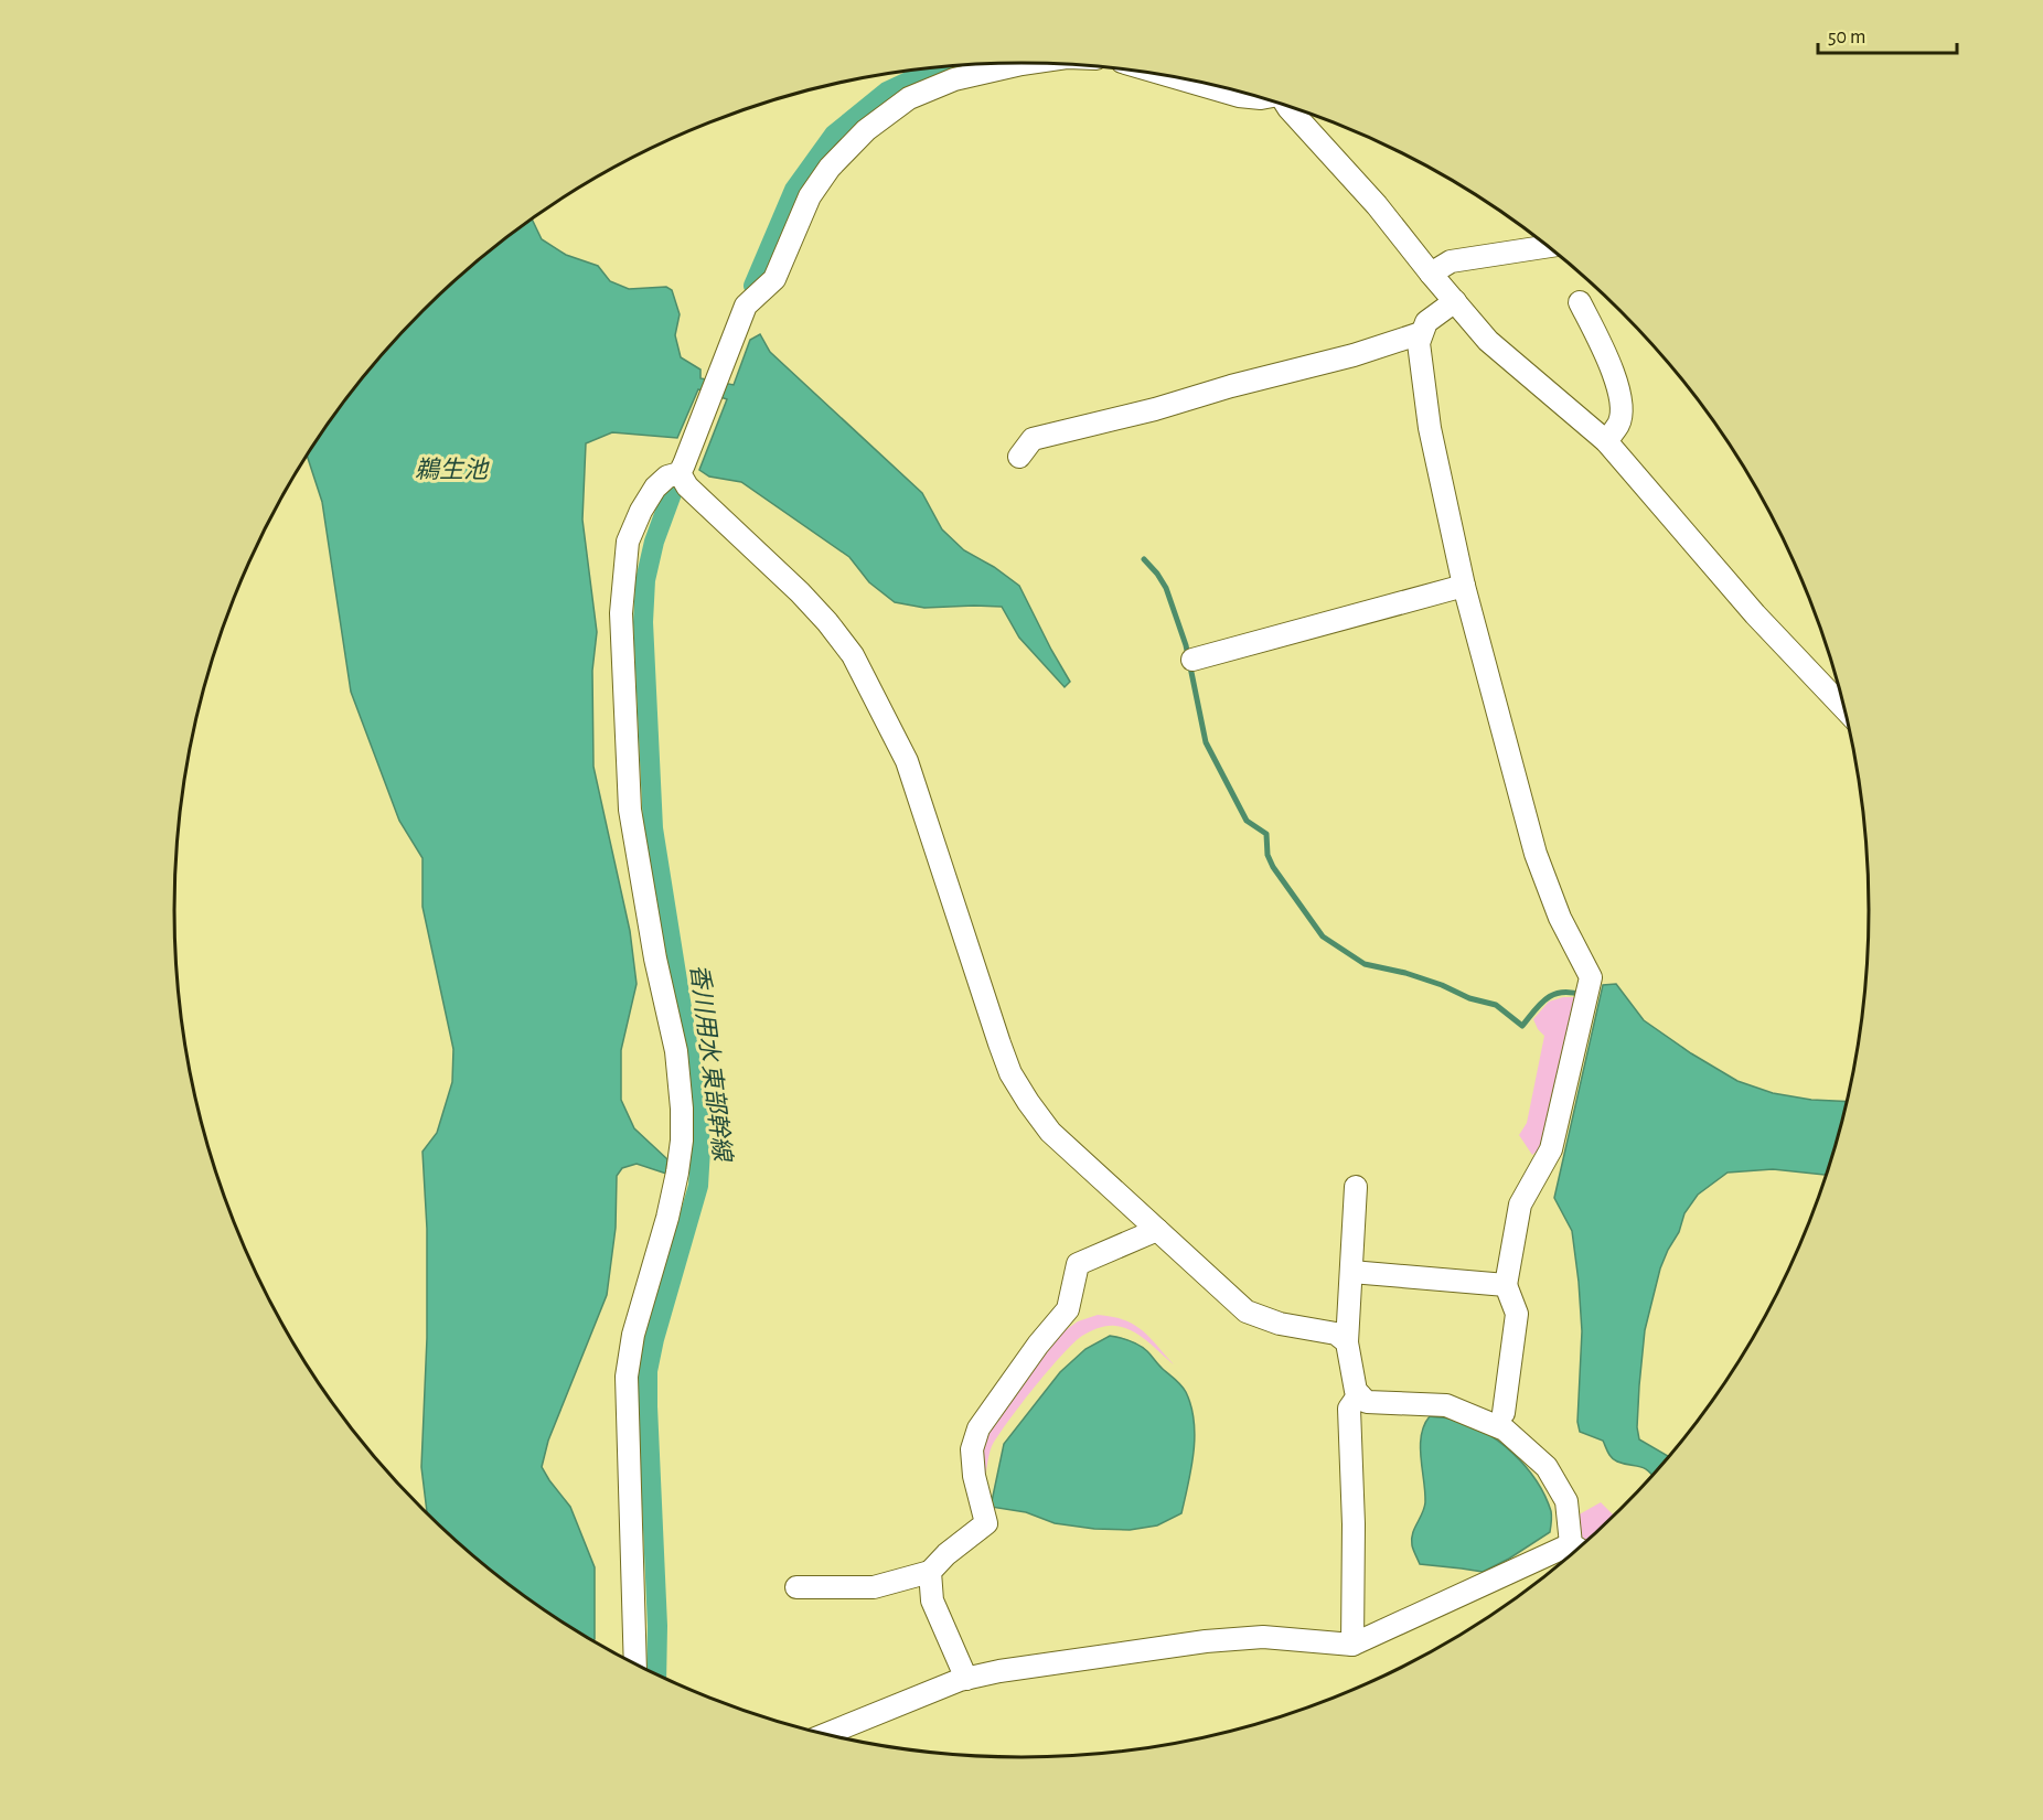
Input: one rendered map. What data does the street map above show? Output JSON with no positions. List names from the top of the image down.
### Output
{
  "water": ["鵜生池", "香川用水 東部幹線"],
  "scale_bar": "50 m"
}
